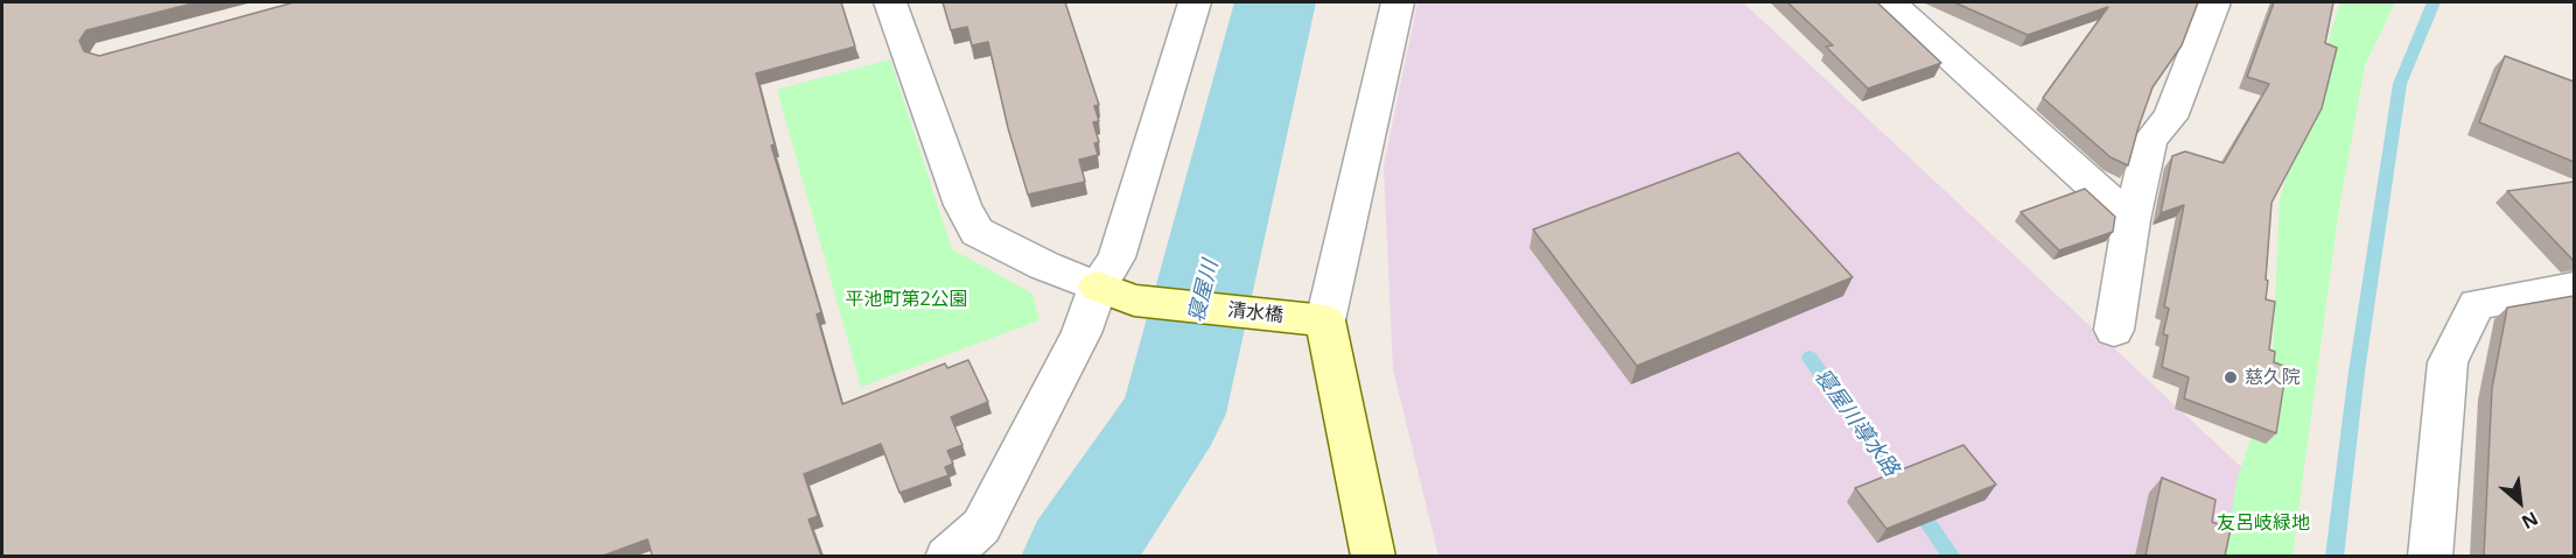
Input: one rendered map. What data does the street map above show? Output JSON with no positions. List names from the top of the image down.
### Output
{
  "streets": {
    "street": ["清水橋"]
  },
  "water": ["寝屋川", "寝屋川導水路"],
  "parks": ["平池町第2公園", "友呂岐緑地"],
  "places": ["慈久院"],
  "north": "bottom right"
}
